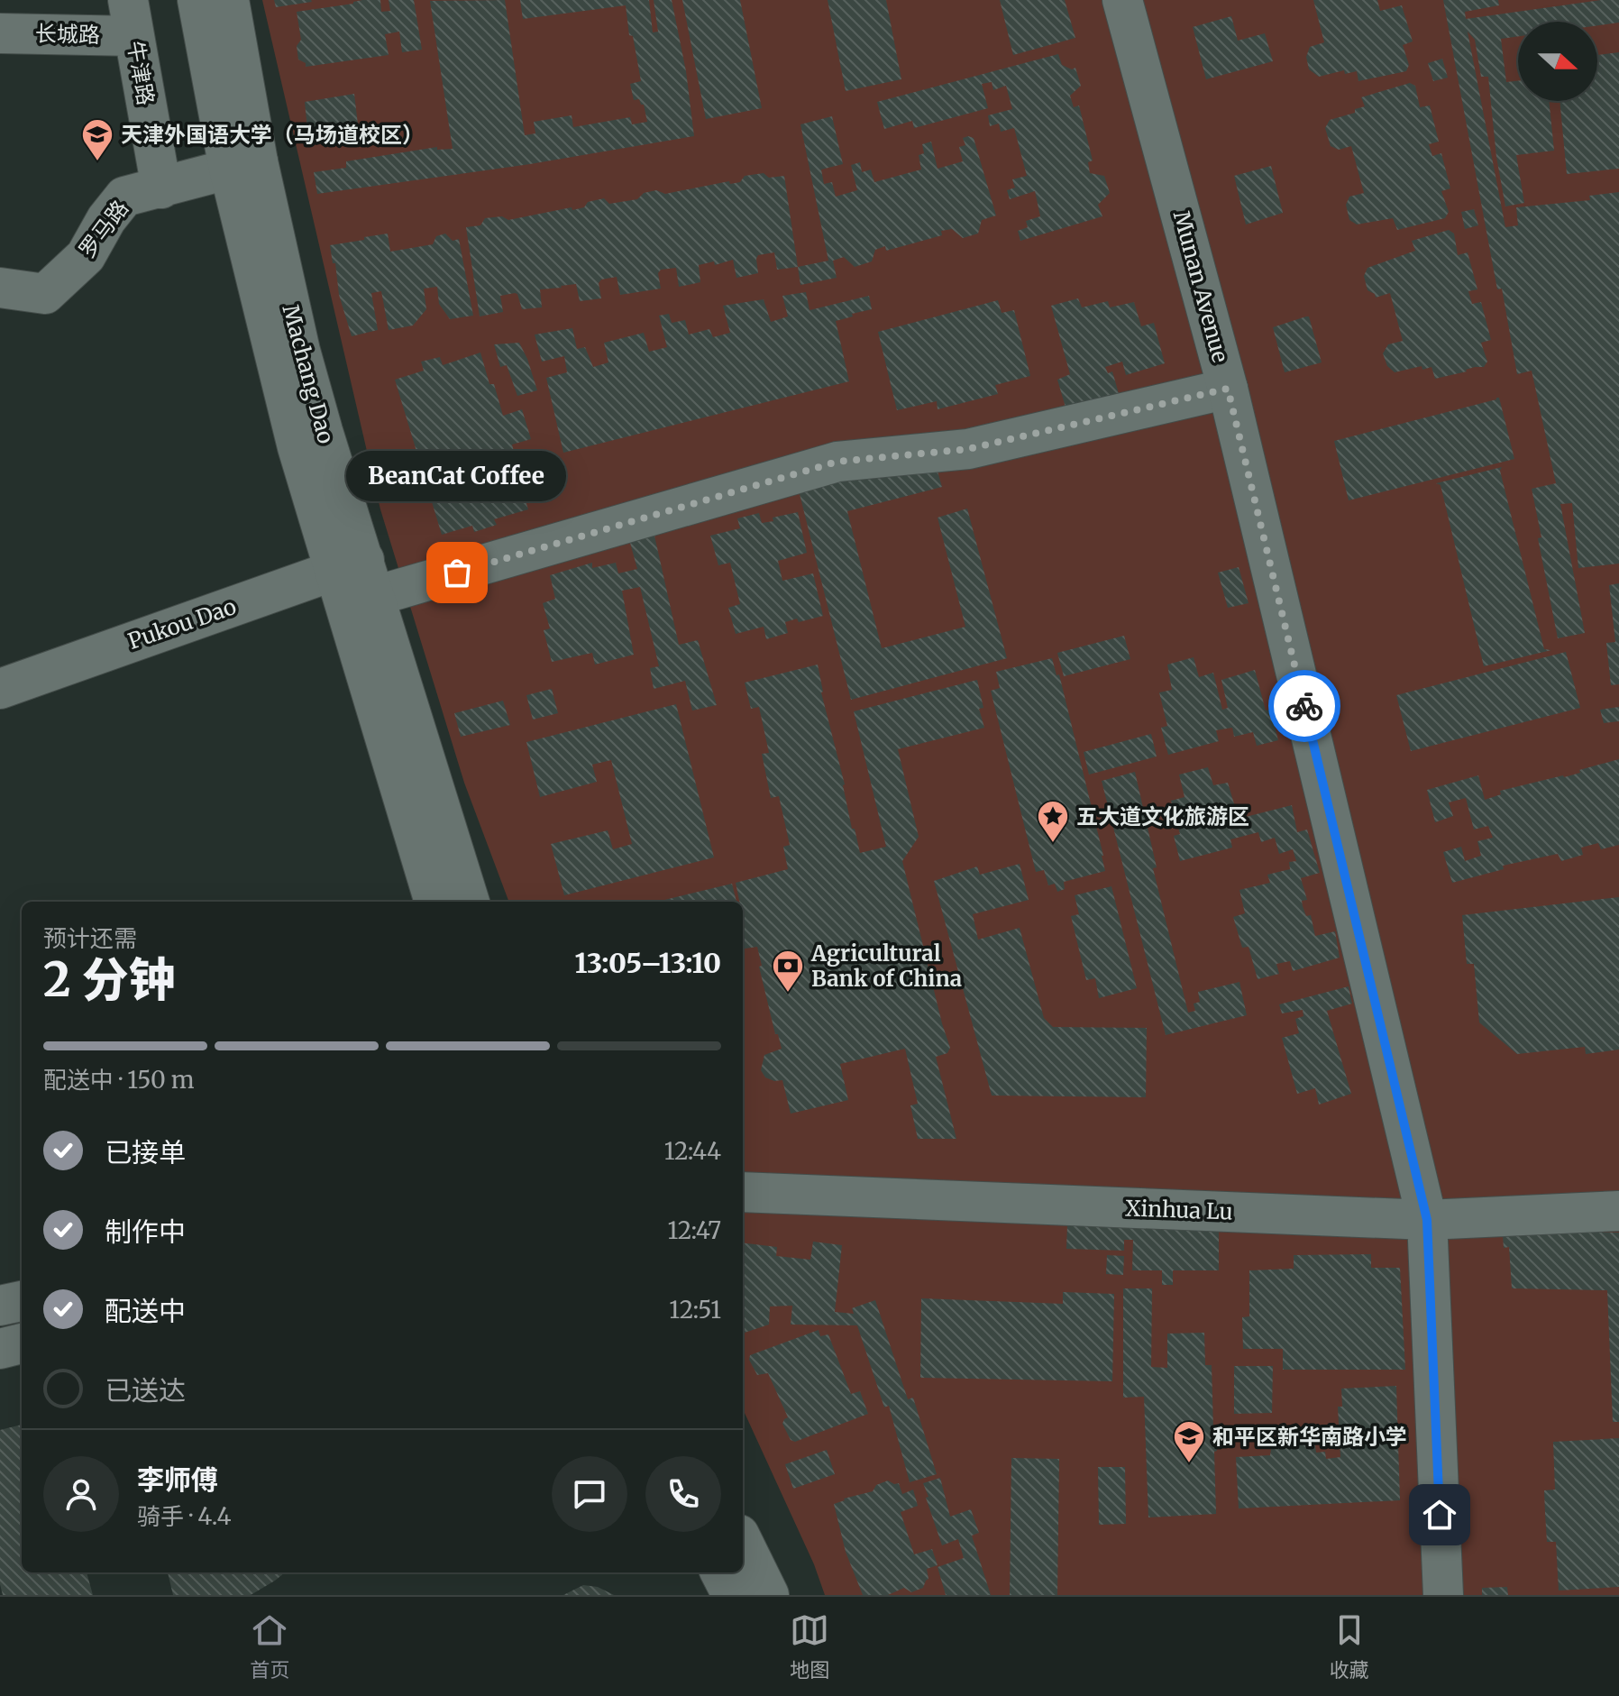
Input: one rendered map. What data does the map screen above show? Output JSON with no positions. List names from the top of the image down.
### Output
{
  "streets": {
    "street": [
      "长城路",
      "牛津路",
      "罗马路",
      "Munan Avenue",
      "Machang Dao",
      "Pukou Dao",
      "Xinhua Lu"
    ]
  },
  "crossings": [
    ["长城路", "牛津路"],
    ["牛津路", "罗马路"],
    ["罗马路", "Machang Dao"],
    ["Munan Avenue", "Pukou Dao"],
    ["Munan Avenue", "Xinhua Lu"],
    ["Machang Dao", "Pukou Dao"]
  ],
  "places": {
    "school or university": ["天津外国语大学（马场道校区）", "和平区新华南路小学"],
    "other": ["BeanCat Coffee"],
    "place": ["五大道文化旅游区"],
    "bank": ["Agricultural Bank of China"]
  },
  "north": "right",
  "page": {
    "bubble": "BeanCat Coffee",
    "heading": ["2 分钟", "预计还需", "13:05–13:10"],
    "panel": ["李师傅", "骑手 · 4.4"],
    "bar": "配送中 · 150 m",
    "list": [
      ["已接单", "12:44"],
      ["制作中", "12:47"],
      ["配送中", "12:51"],
      "已送达"
    ],
    "tabs": ["首页", "地图", "收藏"]
  }
}
